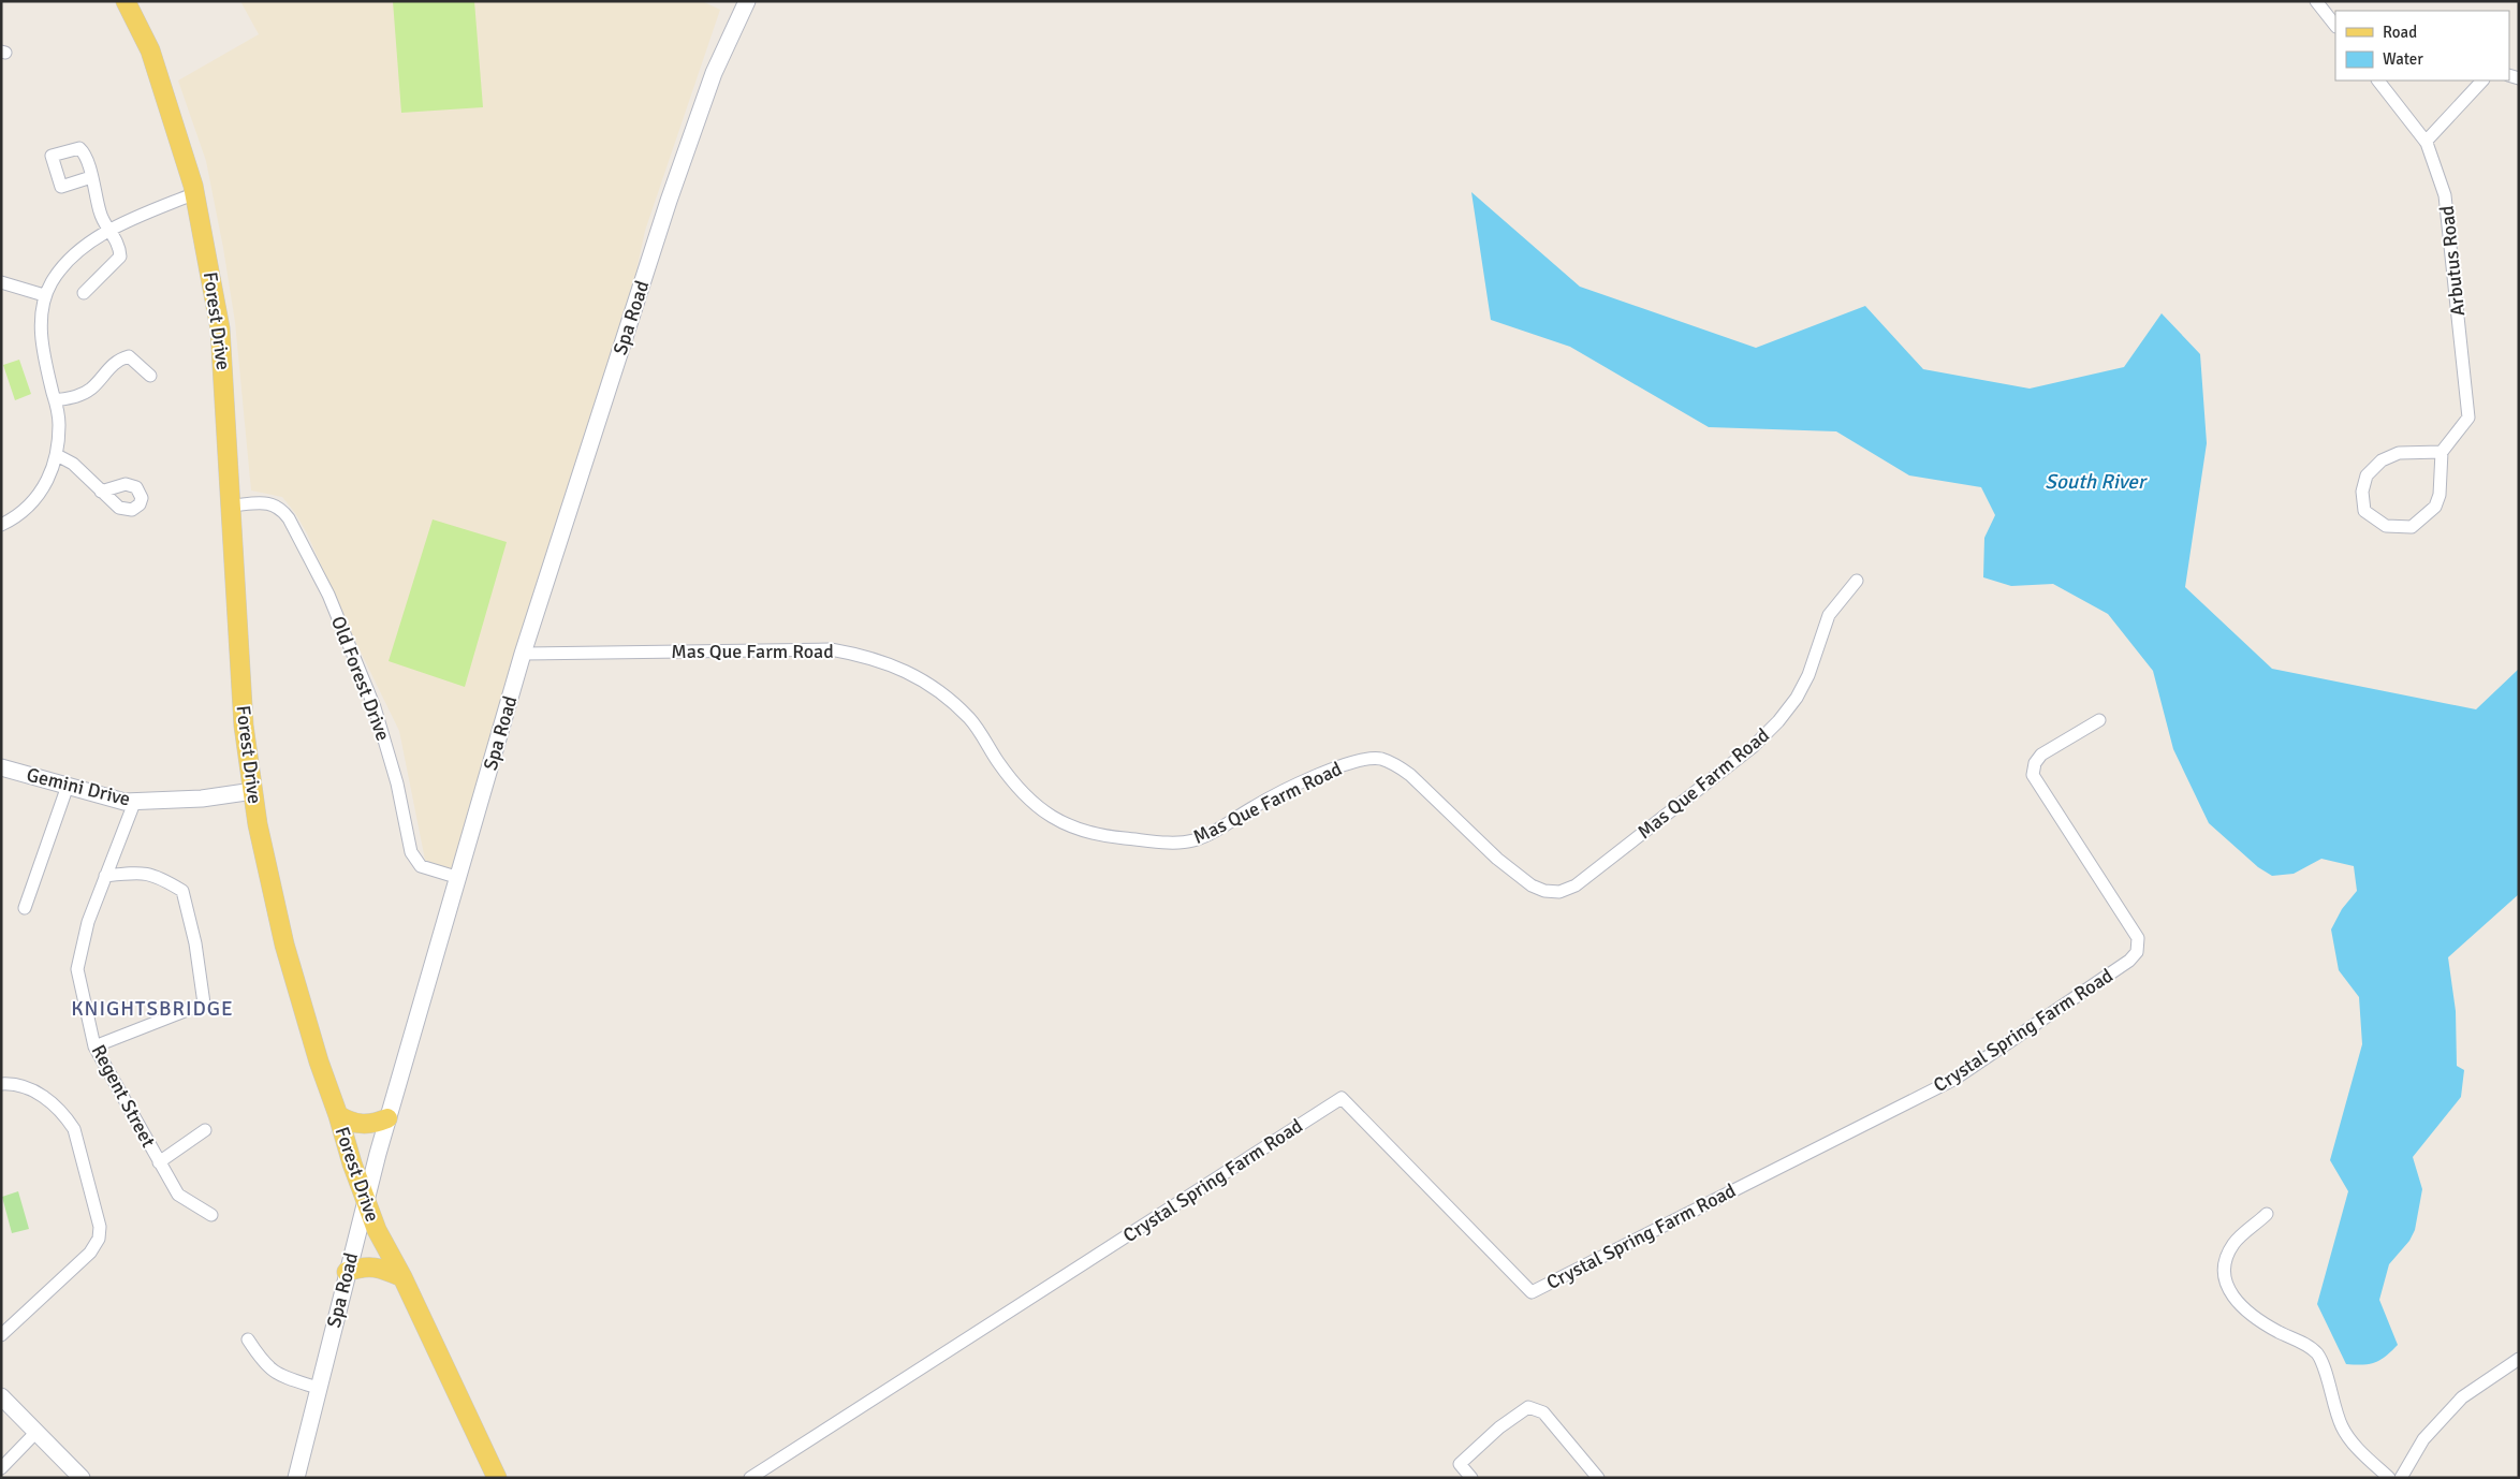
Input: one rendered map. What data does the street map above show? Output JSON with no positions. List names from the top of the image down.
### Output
{
  "streets": {
    "main road": ["Forest Drive"],
    "street": [
      "Arbutus Road",
      "Spa Road",
      "Mas Que Farm Road",
      "Old Forest Drive",
      "Gemini Drive",
      "Crystal Spring Farm Road",
      "Regent Street"
    ]
  },
  "crossings": [
    ["Spa Road", "Forest Drive"],
    ["Spa Road", "Mas Que Farm Road"],
    ["Spa Road", "Old Forest Drive"],
    ["Forest Drive", "Old Forest Drive"],
    ["Forest Drive", "Gemini Drive"],
    ["Gemini Drive", "Regent Street"]
  ],
  "districts": ["KNIGHTSBRIDGE"],
  "water": ["South River"],
  "legend": ["Road", "Water"]
}
